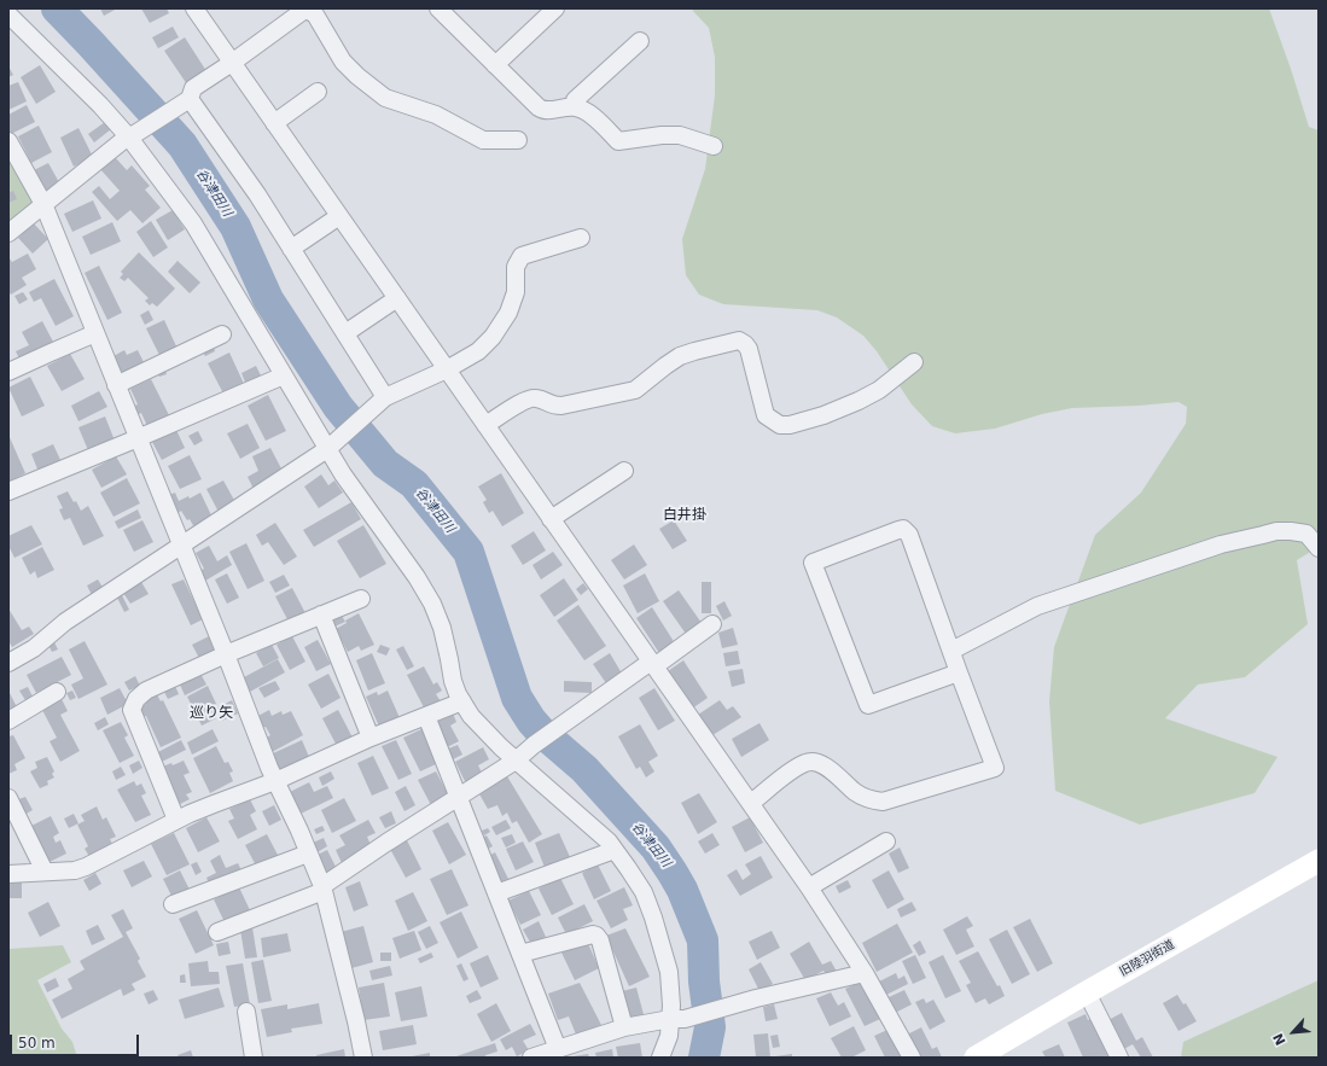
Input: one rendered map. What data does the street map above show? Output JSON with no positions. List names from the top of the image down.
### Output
{
  "streets": {
    "street": ["旧陸羽街道"]
  },
  "districts": ["白井掛", "巡り矢"],
  "water": ["谷津田川"],
  "scale_bar": "50 m",
  "north": "bottom left"
}
